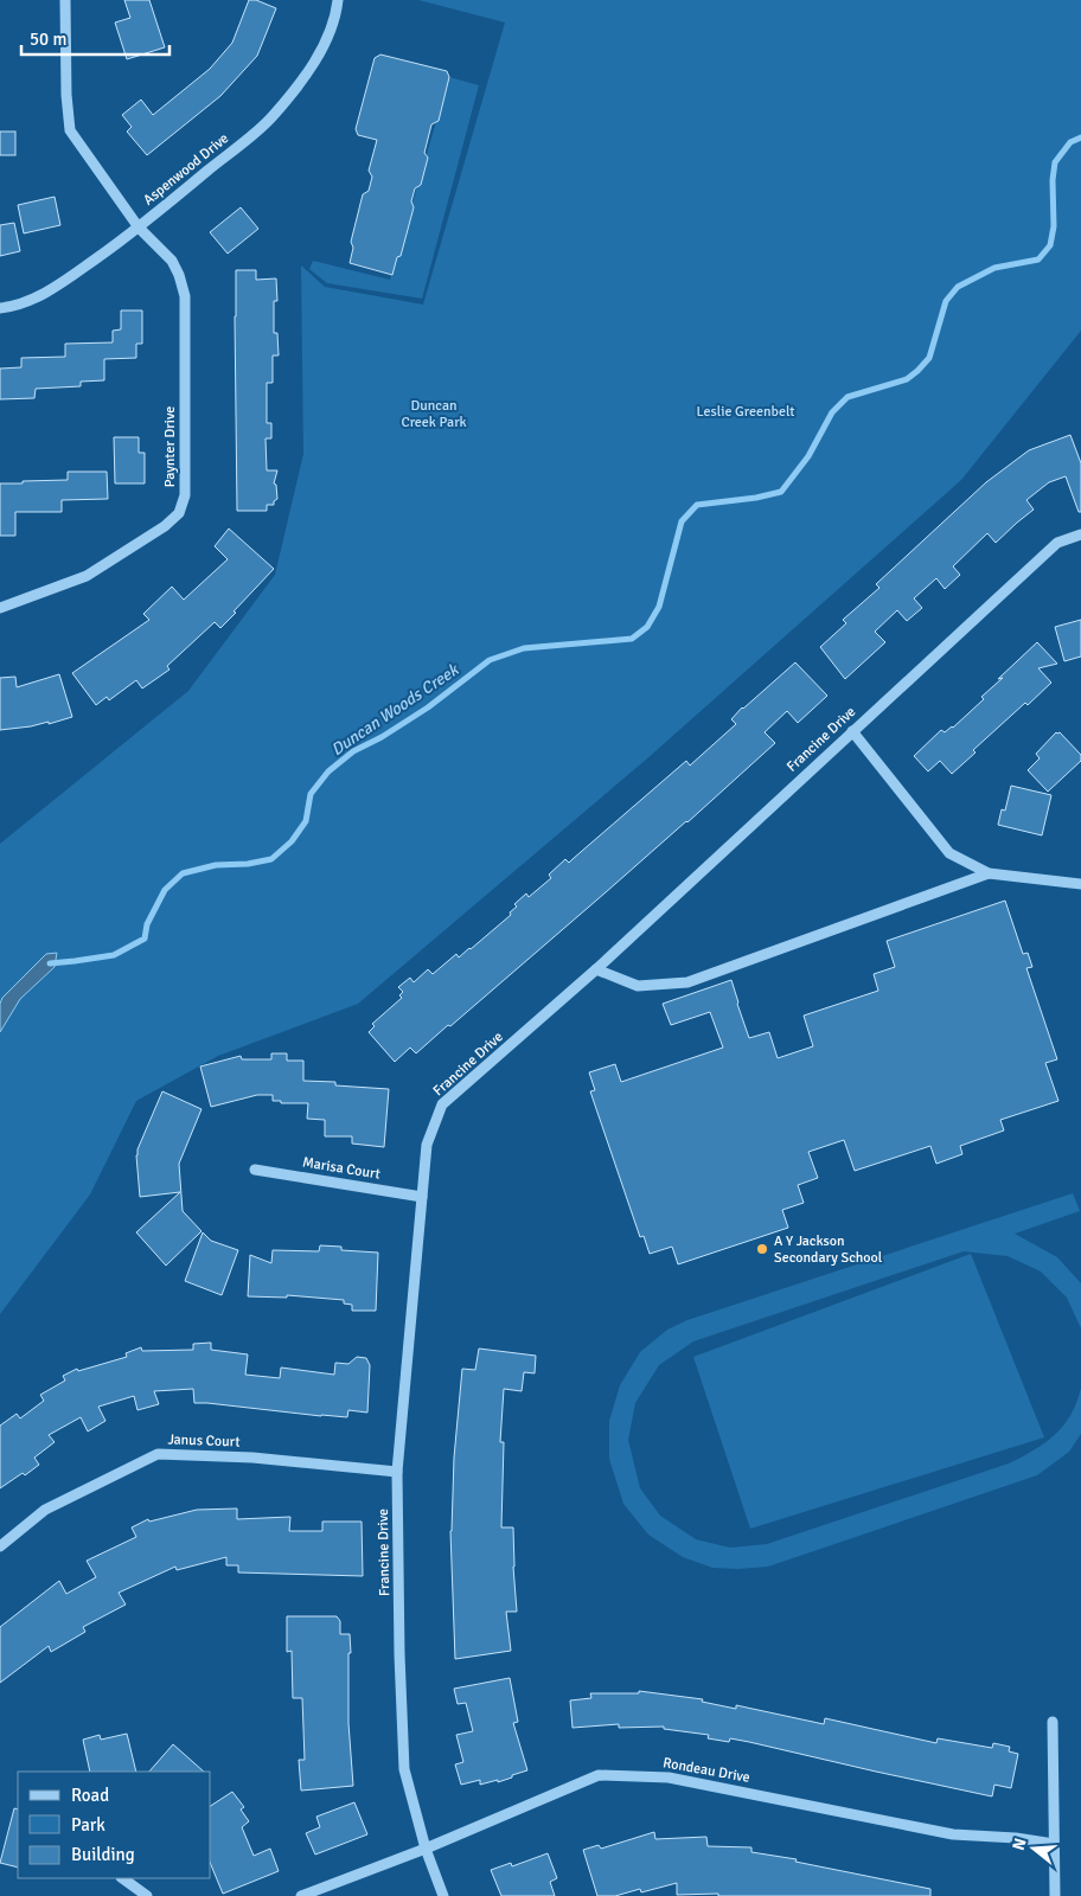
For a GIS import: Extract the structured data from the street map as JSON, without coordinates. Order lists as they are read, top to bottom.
{
  "streets": {
    "street": [
      "Aspenwood Drive",
      "Paynter Drive",
      "Francine Drive",
      "Marisa Court",
      "Janus Court",
      "Rondeau Drive"
    ]
  },
  "crossings": [
    ["Aspenwood Drive", "Paynter Drive"],
    ["Francine Drive", "Marisa Court"],
    ["Francine Drive", "Janus Court"],
    ["Francine Drive", "Rondeau Drive"]
  ],
  "water": ["Duncan Woods Creek"],
  "parks": ["Duncan Creek Park", "Leslie Greenbelt"],
  "places": ["A Y Jackson Secondary School"],
  "legend": ["Road", "Park", "Building"],
  "scale_bar": "50 m",
  "north": "left"
}
